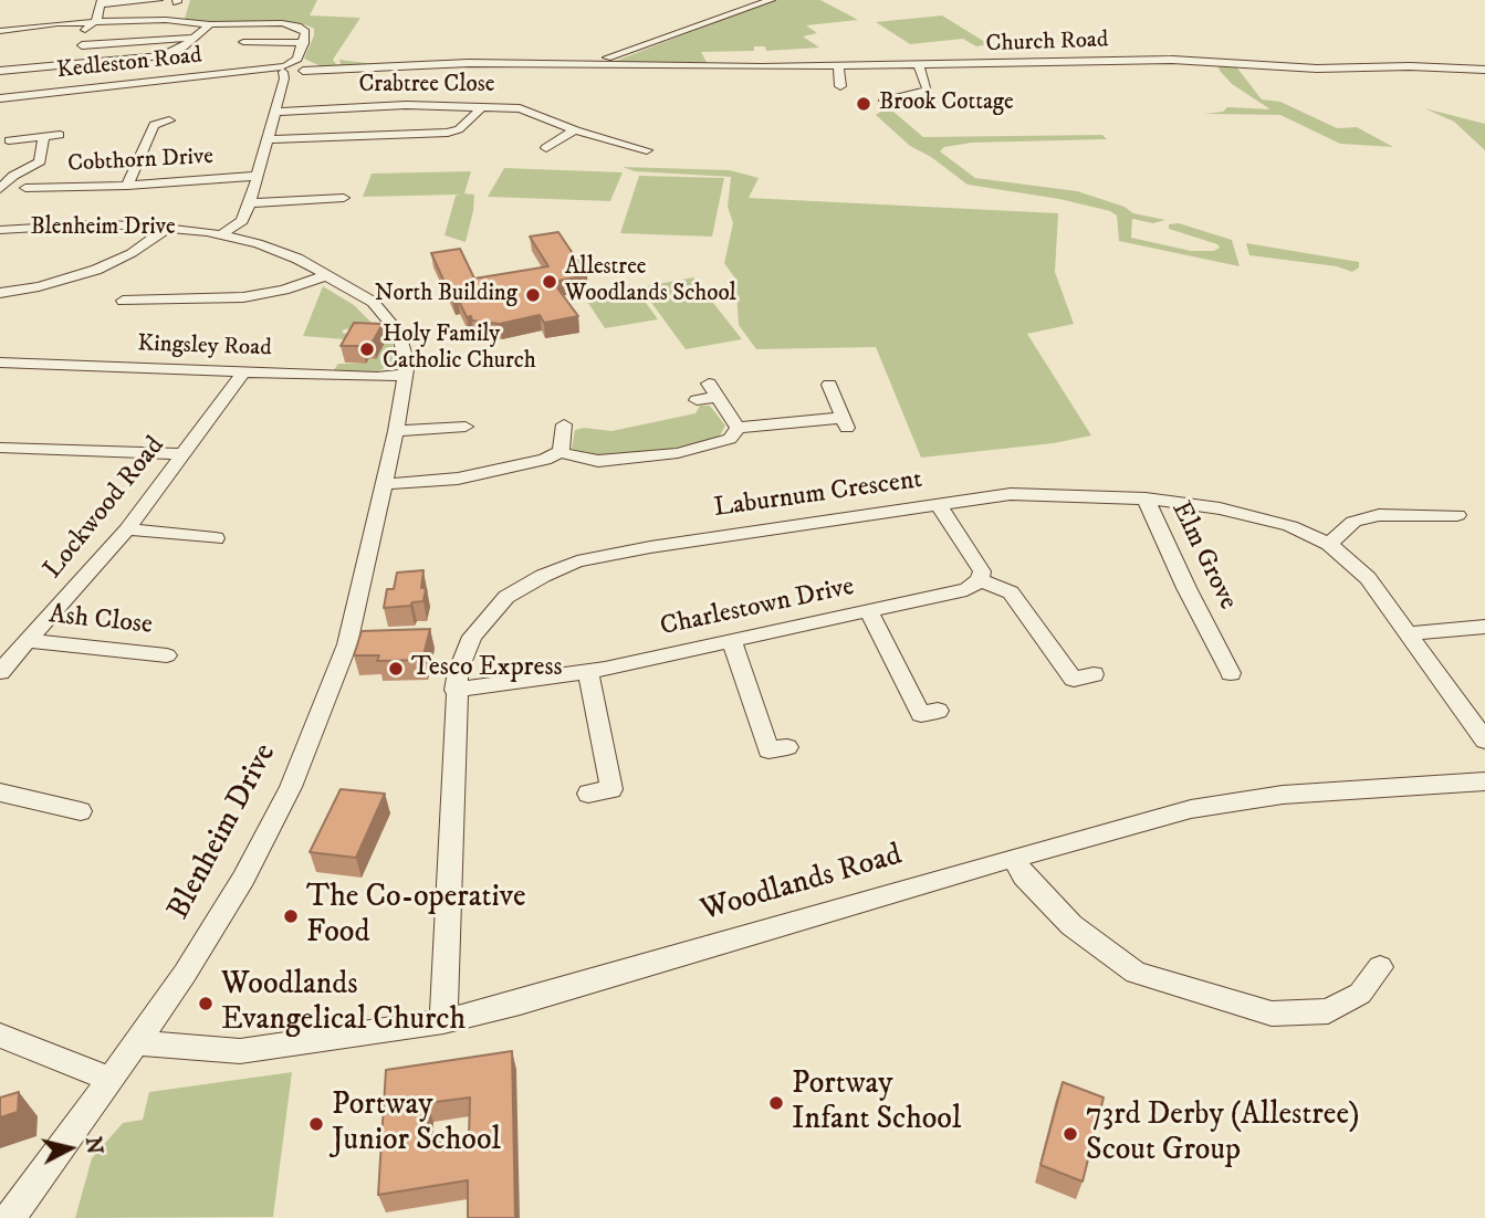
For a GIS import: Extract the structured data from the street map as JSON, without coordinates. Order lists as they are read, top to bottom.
{
  "streets": {
    "street": [
      "Church Road",
      "Kedleston Road",
      "Crabtree Close",
      "Cobthorn Drive",
      "Blenheim Drive",
      "Kingsley Road",
      "Laburnum Crescent",
      "Lockwood Road",
      "Elm Grove",
      "Charlestown Drive",
      "Ash Close",
      "Woodlands Road"
    ]
  },
  "crossings": [
    ["Church Road", "Kedleston Road"],
    ["Blenheim Drive", "Kingsley Road"],
    ["Blenheim Drive", "Woodlands Road"],
    ["Kingsley Road", "Lockwood Road"],
    ["Laburnum Crescent", "Elm Grove"],
    ["Laburnum Crescent", "Charlestown Drive"],
    ["Laburnum Crescent", "Woodlands Road"],
    ["Lockwood Road", "Ash Close"]
  ],
  "places": [
    "Brook Cottage",
    "Allestree Woodlands School",
    "North Building",
    "Holy Family Catholic Church",
    "Tesco Express",
    "The Co-operative Food",
    "Woodlands Evangelical Church",
    "Portway Infant School",
    "Portway Junior School",
    "73rd Derby (Allestree) Scout Group"
  ],
  "north": "right"
}
